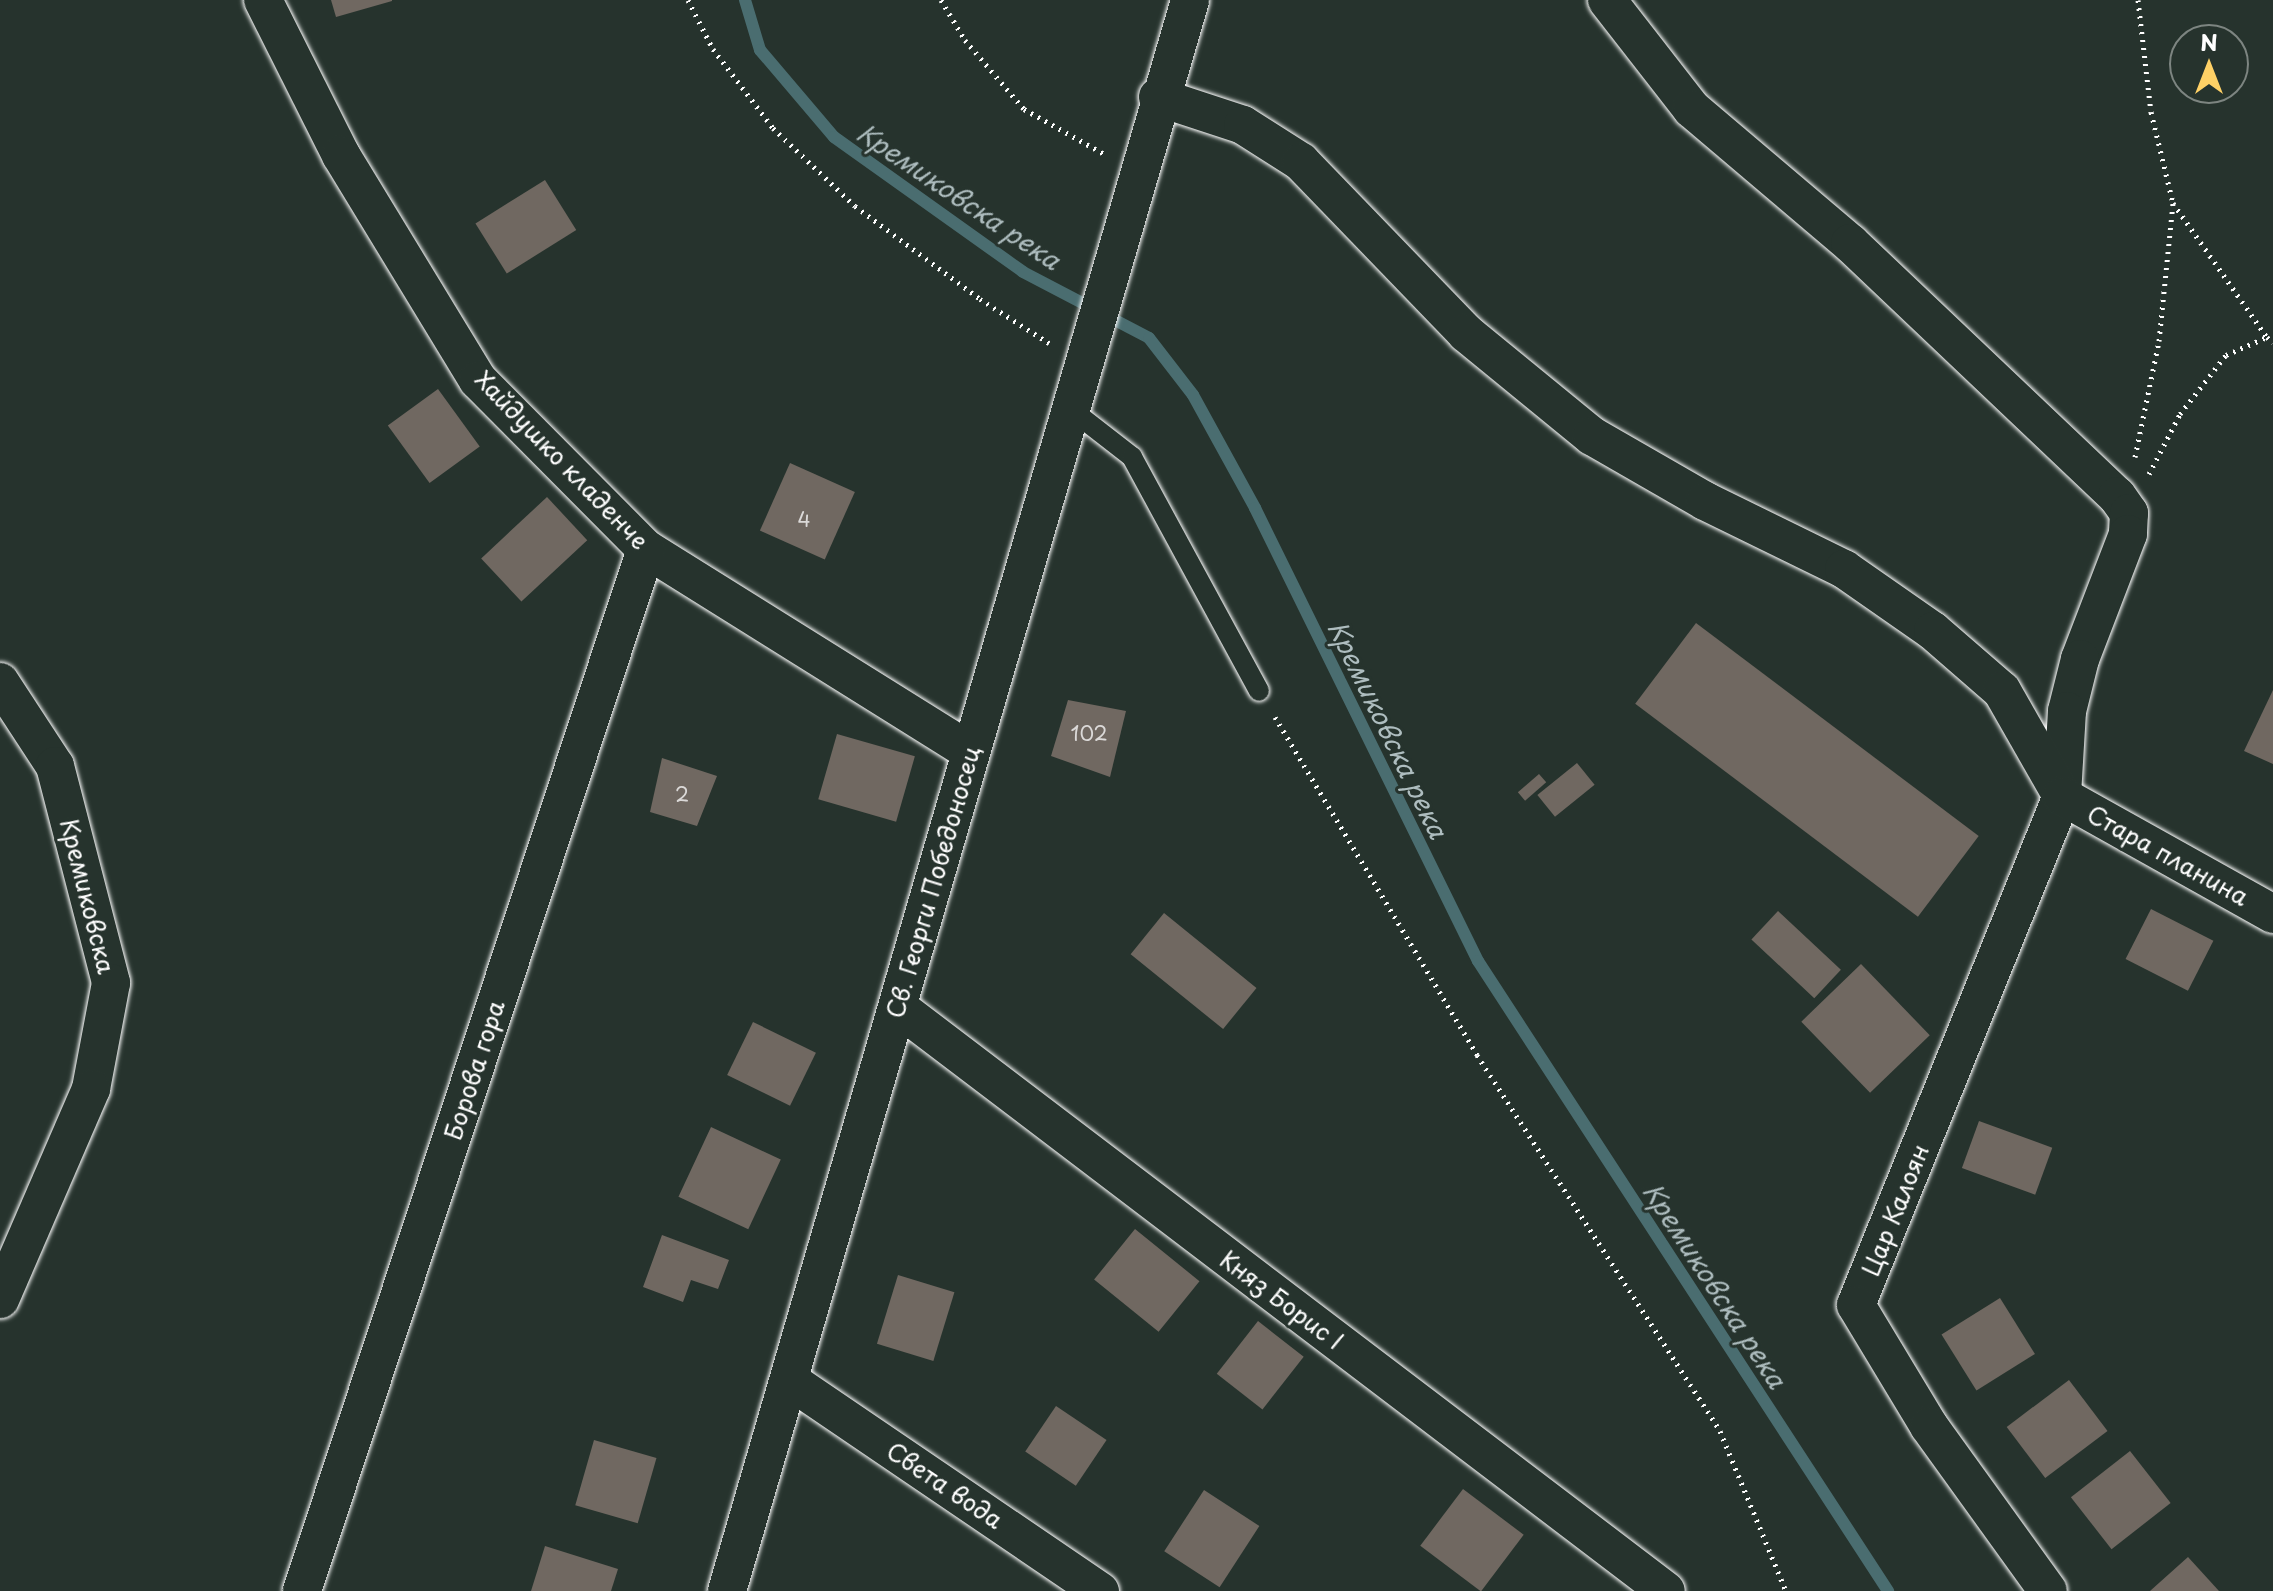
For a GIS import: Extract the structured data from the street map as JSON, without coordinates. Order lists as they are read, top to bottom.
{
  "streets": {
    "street": [
      "Хайдушко кладенче",
      "Стара планина",
      "Св. Георги Победоносец",
      "Кремиковска",
      "Борова гора",
      "Цар Калоян",
      "Княз Борис I",
      "Света вода"
    ]
  },
  "crossings": [
    ["Хайдушко кладенче", "Св. Георги Победоносец"],
    ["Хайдушко кладенче", "Борова гора"],
    ["Стара планина", "Цар Калоян"],
    ["Св. Георги Победоносец", "Княз Борис I"],
    ["Св. Георги Победоносец", "Света вода"]
  ],
  "water": ["Кремиковска река"],
  "house_numbers": ["4", "102", "2"],
  "north": "top"
}
